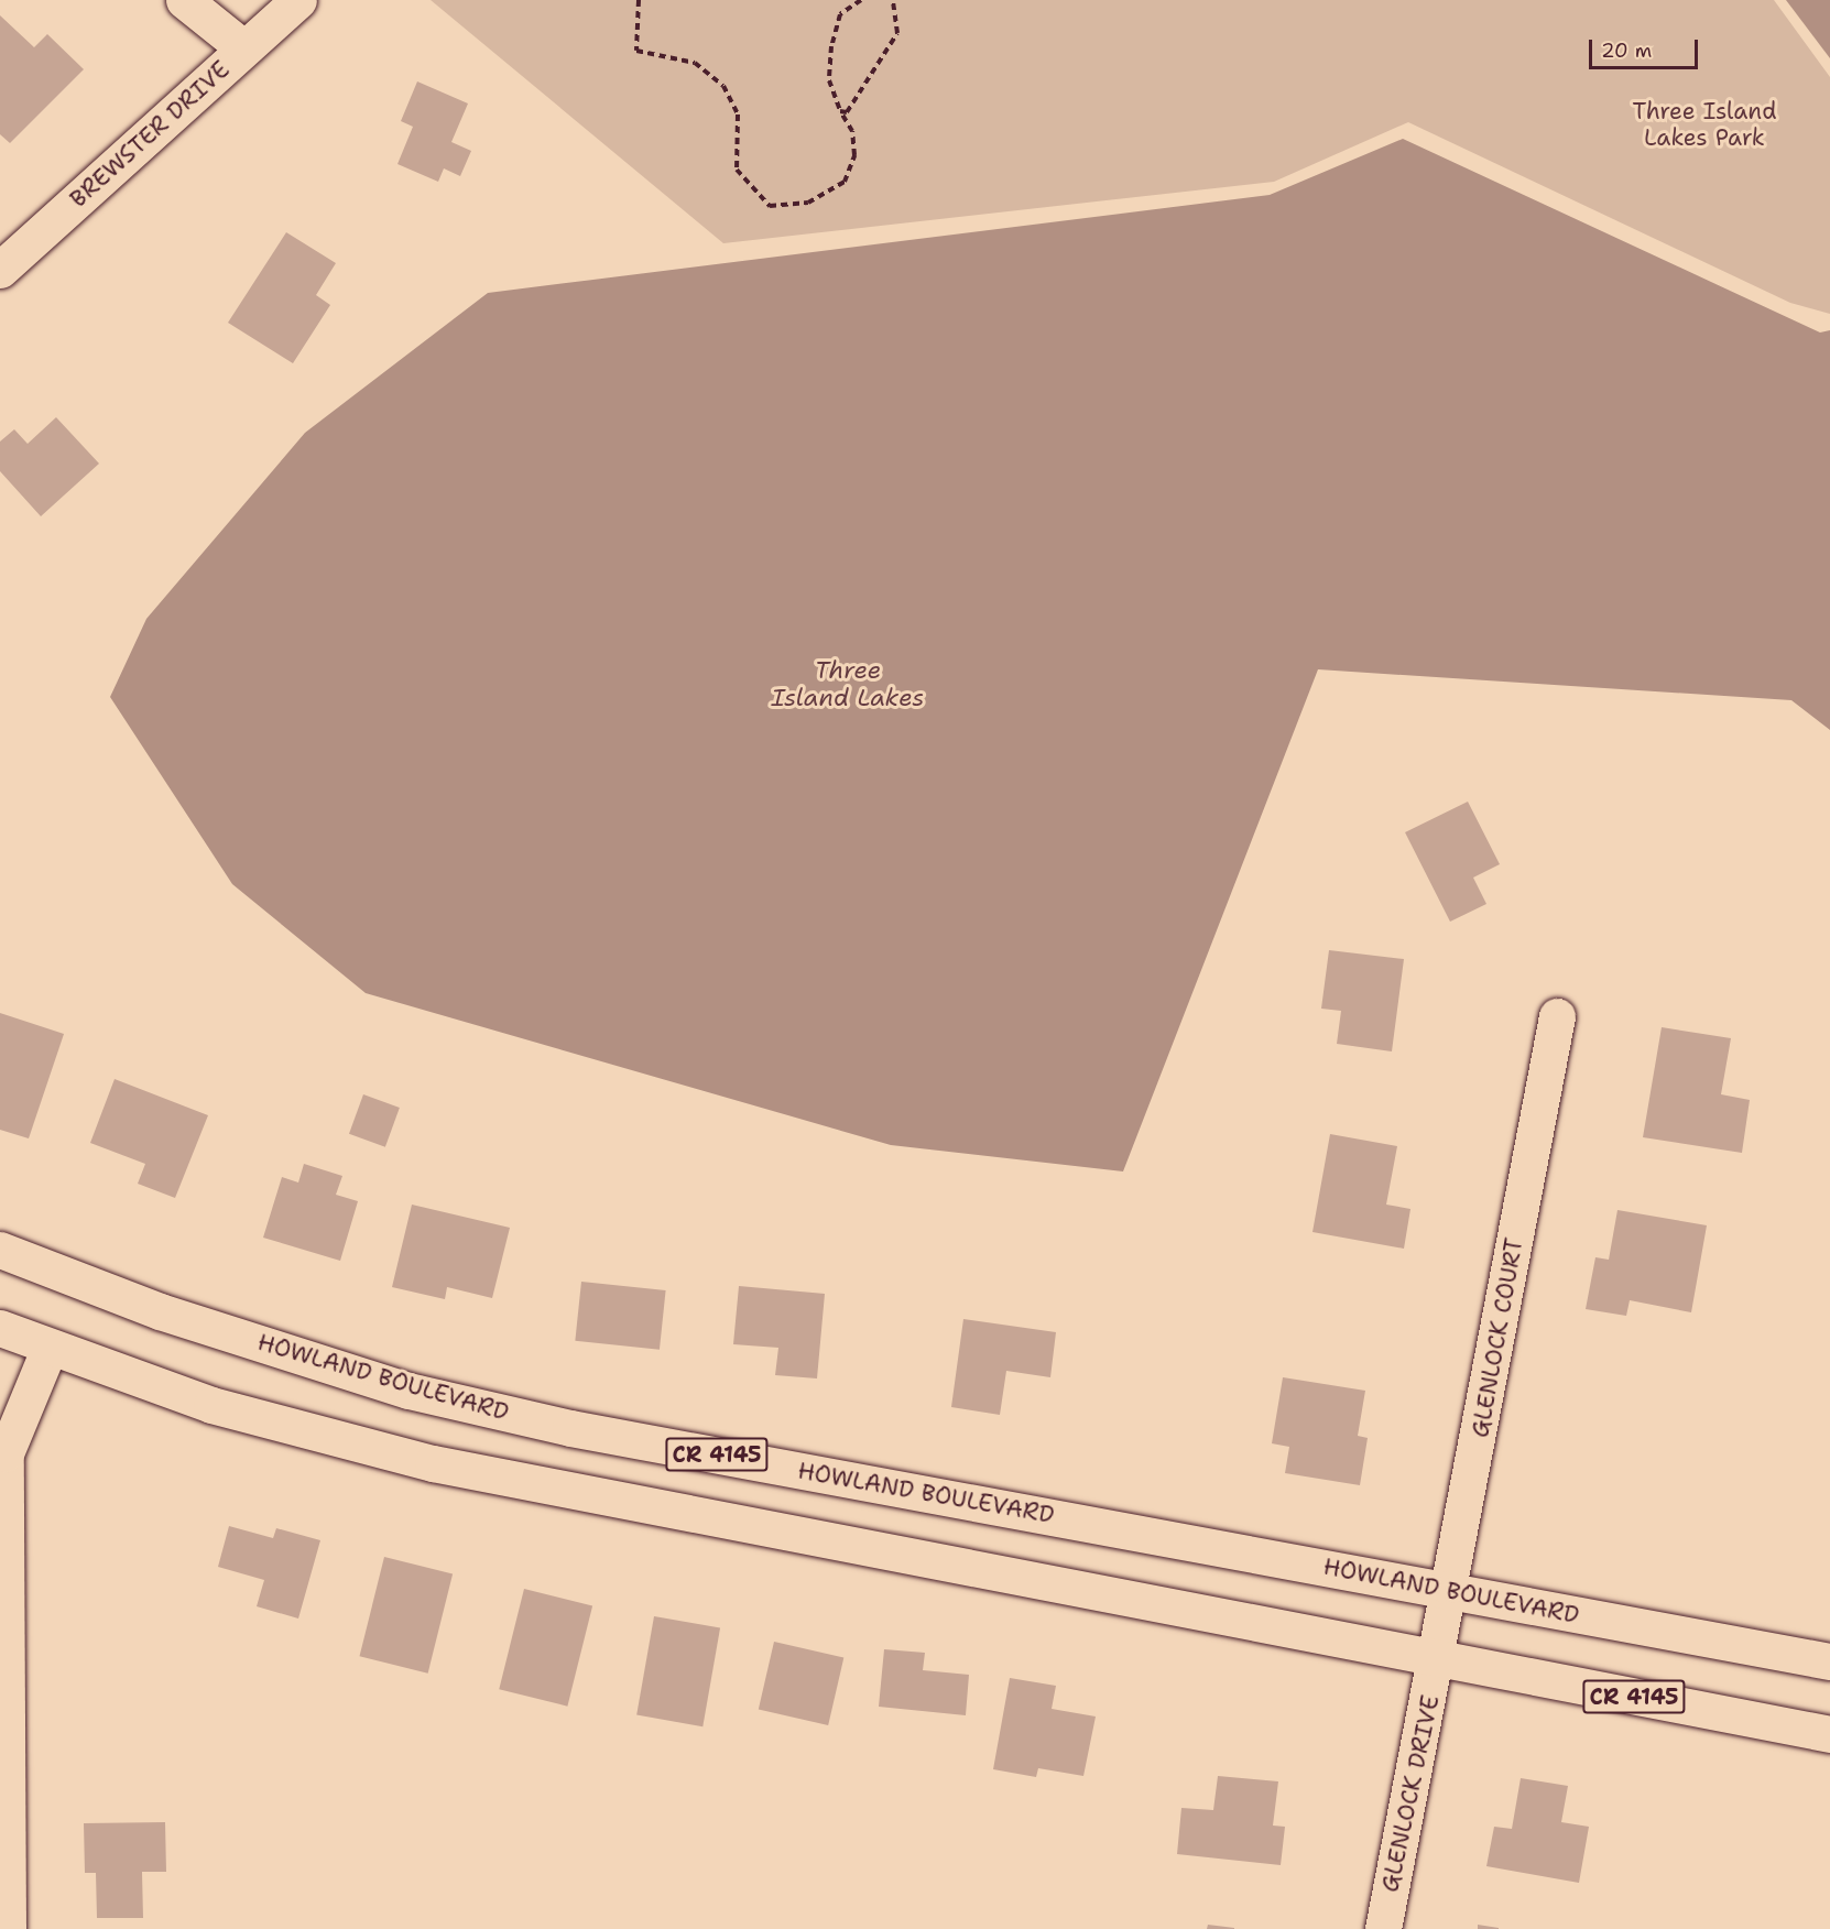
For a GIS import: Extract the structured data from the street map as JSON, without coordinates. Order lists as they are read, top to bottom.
{
  "streets": {
    "main road": [
      "BREWSTER DRIVE",
      "GLENLOCK COURT",
      "HOWLAND BOULEVARD",
      "CR 4145",
      "GLENLOCK DRIVE"
    ]
  },
  "crossings": [
    ["GLENLOCK COURT", "HOWLAND BOULEVARD"],
    ["GLENLOCK COURT", "CR 4145"],
    ["GLENLOCK COURT", "GLENLOCK DRIVE"],
    ["CR 4145", "GLENLOCK DRIVE"]
  ],
  "water": ["Three Island Lakes"],
  "parks": ["Three Island Lakes Park"],
  "scale_bar": "20 m"
}
